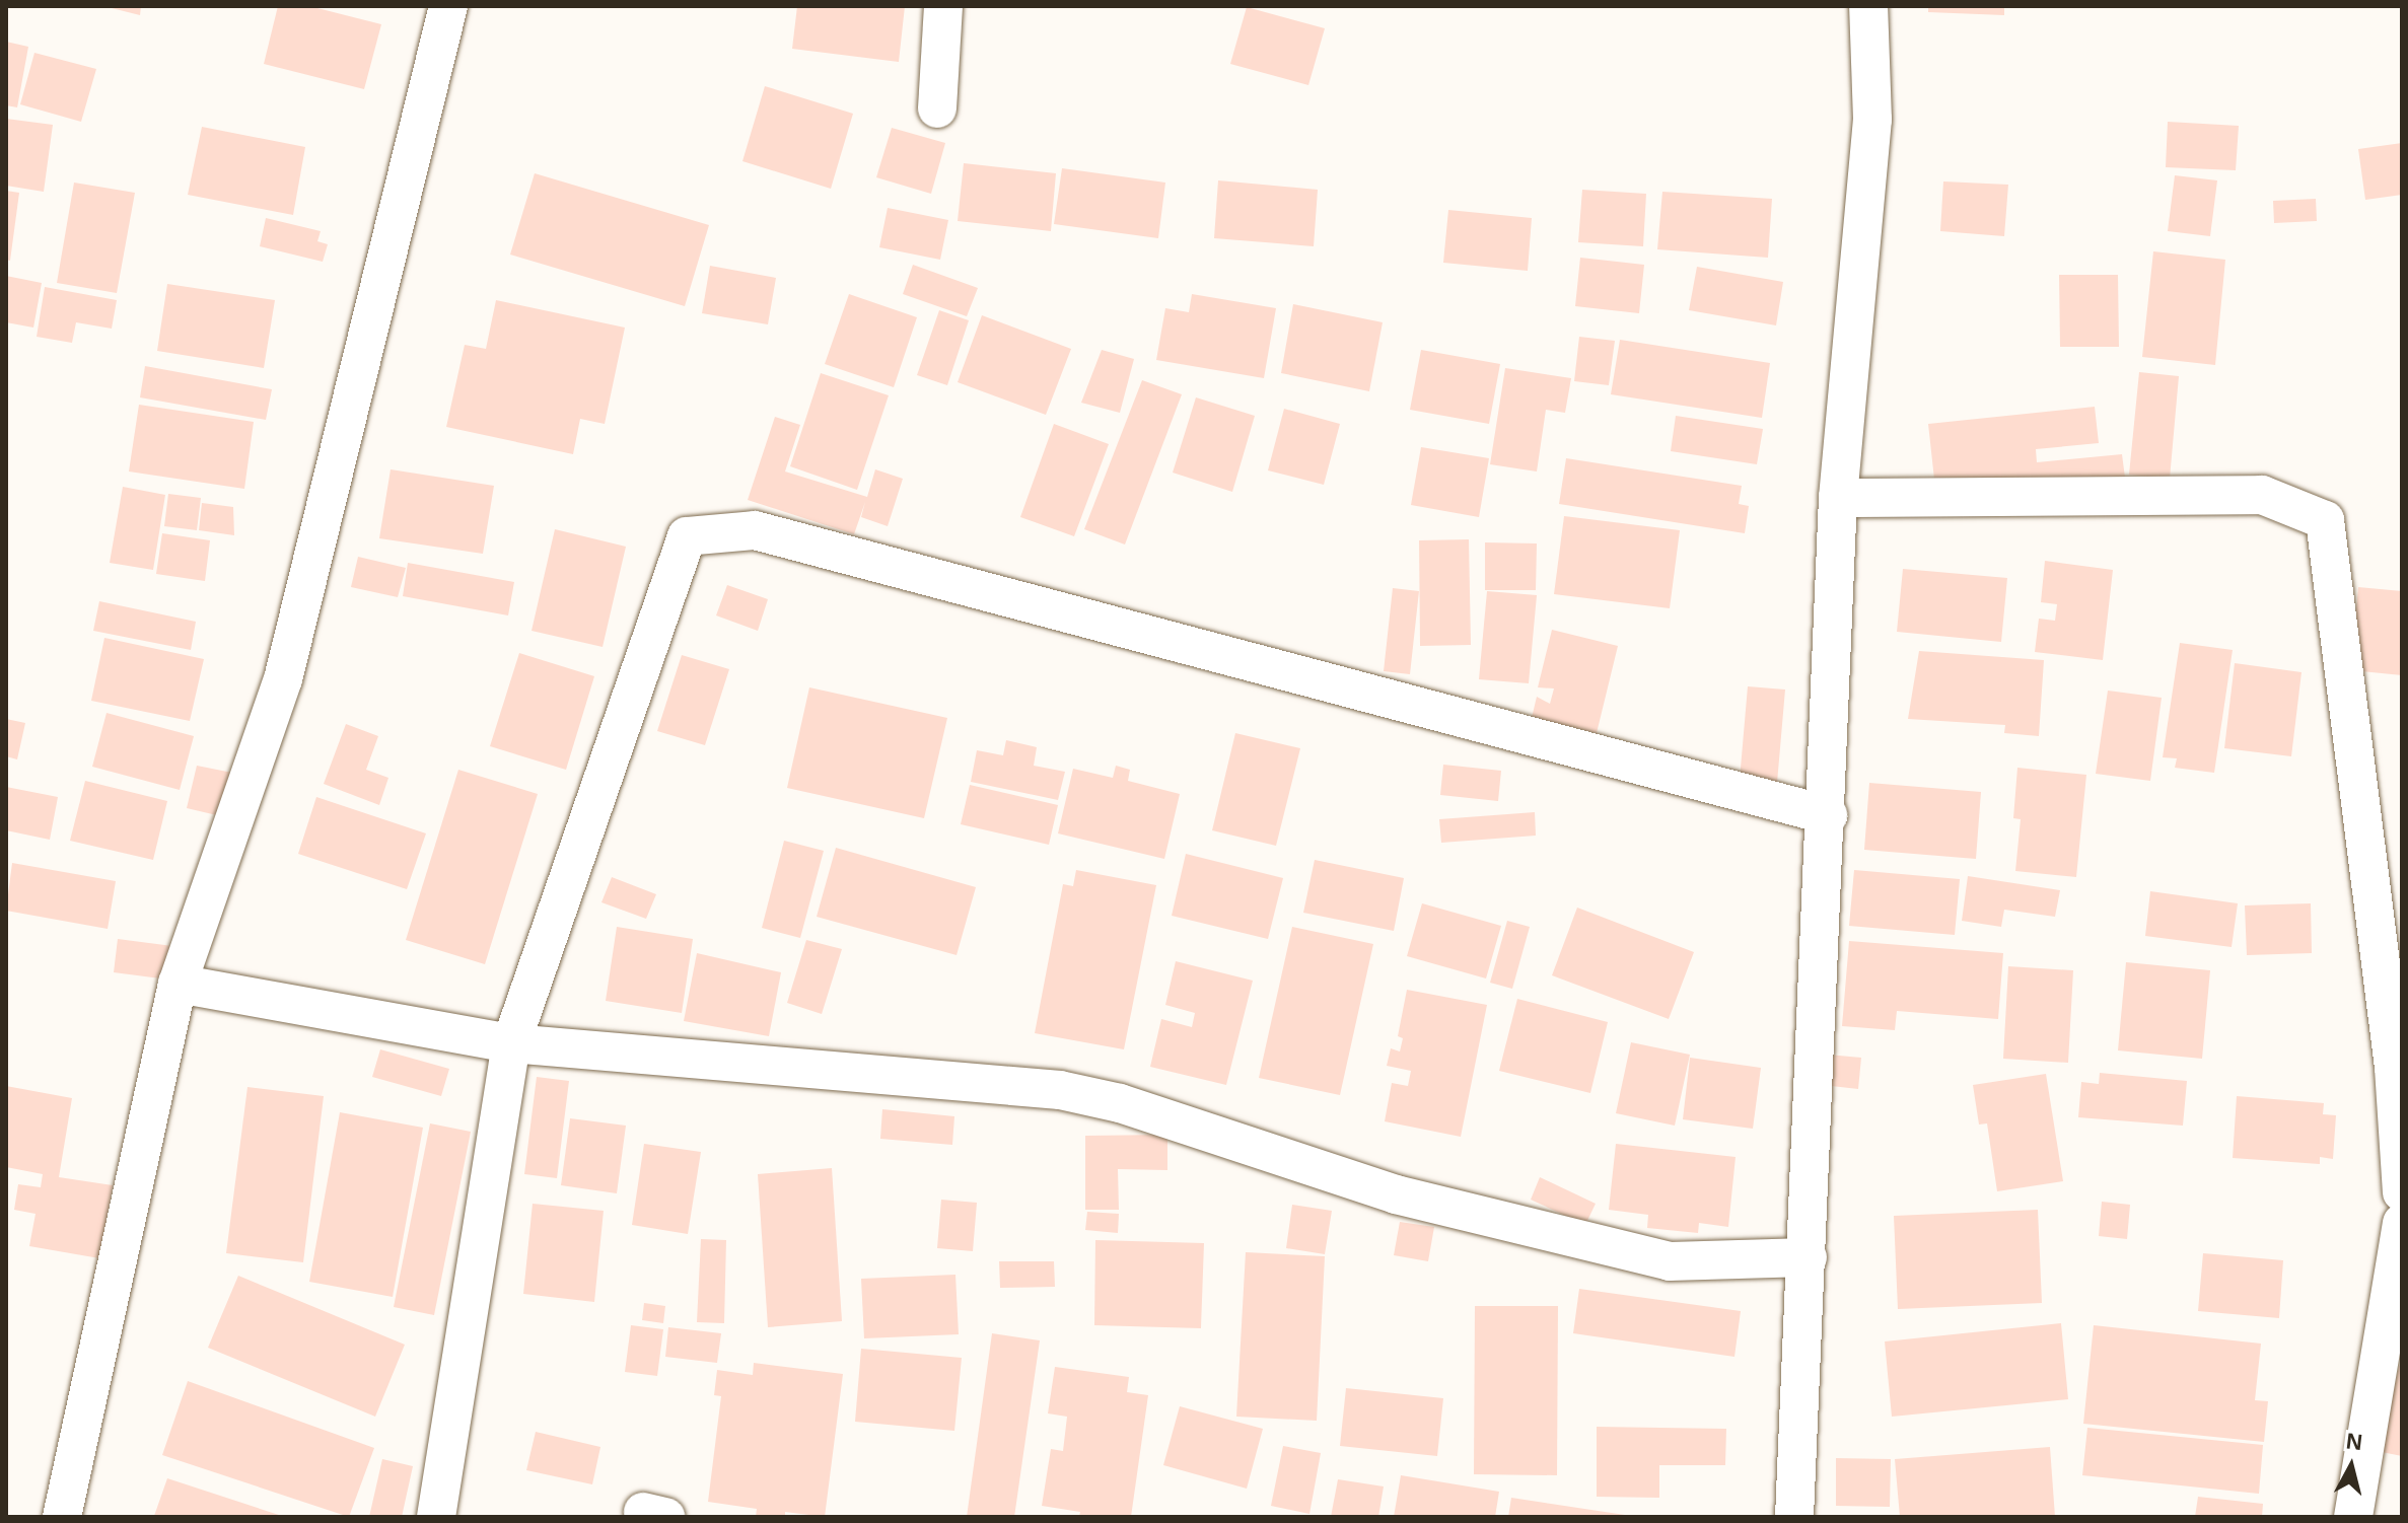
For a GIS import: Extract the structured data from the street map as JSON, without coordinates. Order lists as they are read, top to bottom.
{
  "north": "top"
}
